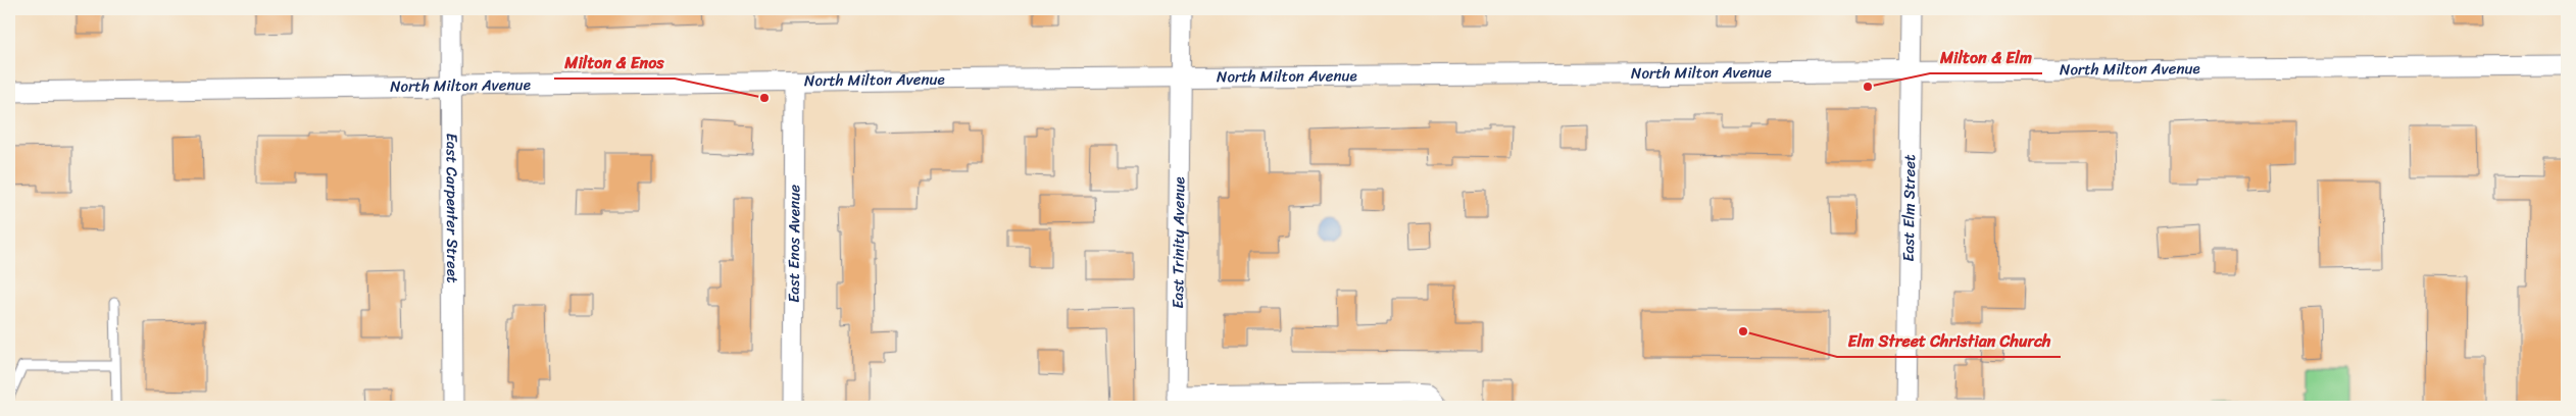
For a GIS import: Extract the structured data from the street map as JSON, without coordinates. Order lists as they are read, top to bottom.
{
  "streets": {
    "street": [
      "North Milton Avenue",
      "East Carpenter Street",
      "East Elm Street",
      "East Trinity Avenue",
      "East Enos Avenue"
    ]
  },
  "crossings": [
    ["North Milton Avenue", "East Carpenter Street"],
    ["North Milton Avenue", "East Elm Street"],
    ["North Milton Avenue", "East Trinity Avenue"],
    ["North Milton Avenue", "East Enos Avenue"]
  ],
  "places": ["Milton & Elm", "Milton & Enos", "Elm Street Christian Church"]
}
